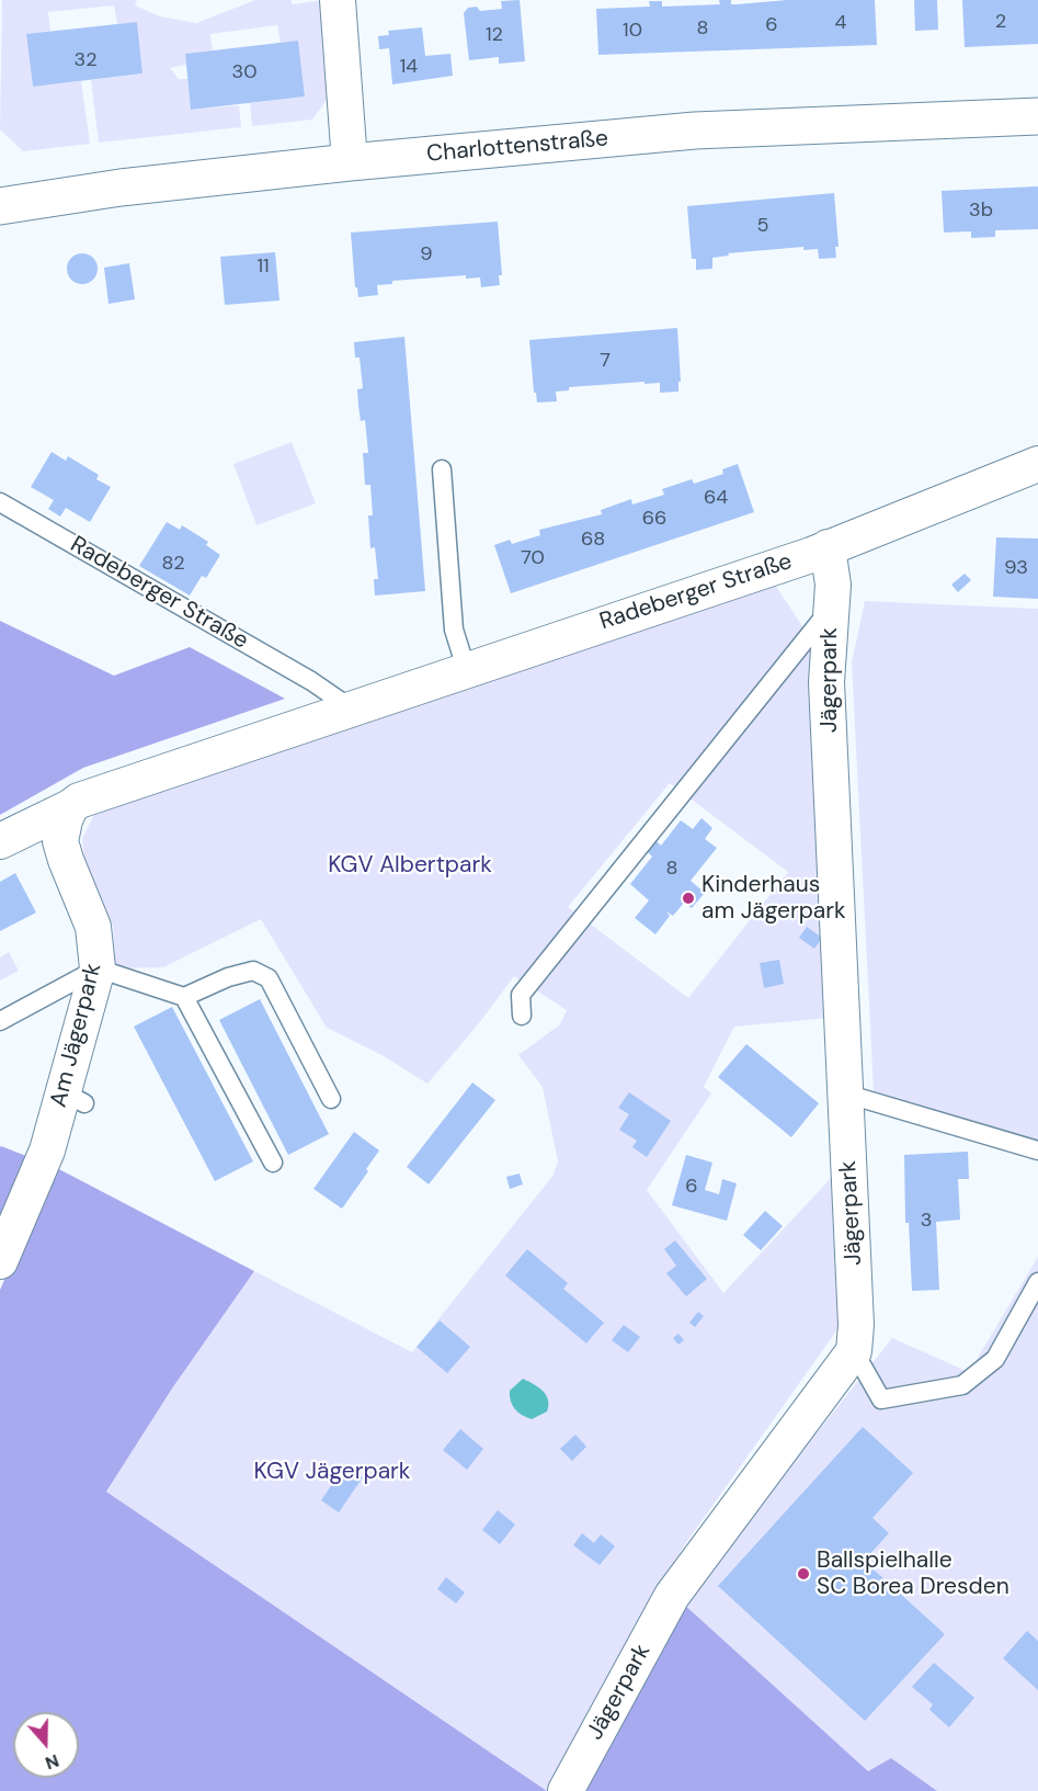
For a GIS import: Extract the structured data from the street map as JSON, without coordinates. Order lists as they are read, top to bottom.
{
  "streets": {
    "street": [
      "Charlottenstraße",
      "Radeberger Straße",
      "Jägerpark",
      "Am Jägerpark"
    ]
  },
  "crossings": [
    ["Radeberger Straße", "Jägerpark"],
    ["Radeberger Straße", "Am Jägerpark"]
  ],
  "parks": ["KGV Albertpark", "KGV Jägerpark"],
  "places": ["Kinderhaus am Jägerpark", "Ballspielhalle SC Borea Dresden"],
  "house_numbers": [
    "2",
    "4",
    "6",
    "8",
    "10",
    "12",
    "32",
    "14",
    "30",
    "3b",
    "5",
    "9",
    "11",
    "7",
    "64",
    "66",
    "68",
    "70",
    "82",
    "93",
    "8",
    "6",
    "3"
  ],
  "north": "bottom"
}
